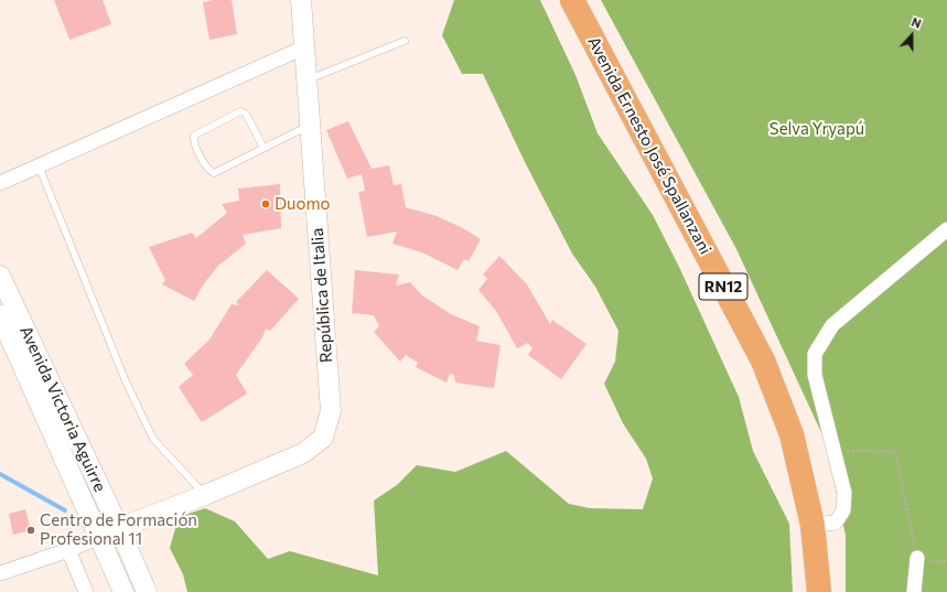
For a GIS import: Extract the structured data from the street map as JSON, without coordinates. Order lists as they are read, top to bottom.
{
  "streets": {
    "highway": ["Avenida Ernesto José Spallanzani", "RN12"],
    "main road": ["República de Italia", "Avenida Victoria Aguirre"]
  },
  "parks": ["Selva Yryapú"],
  "places": ["Duomo", "Centro de Formación Profesional 11"],
  "north": "top"
}
